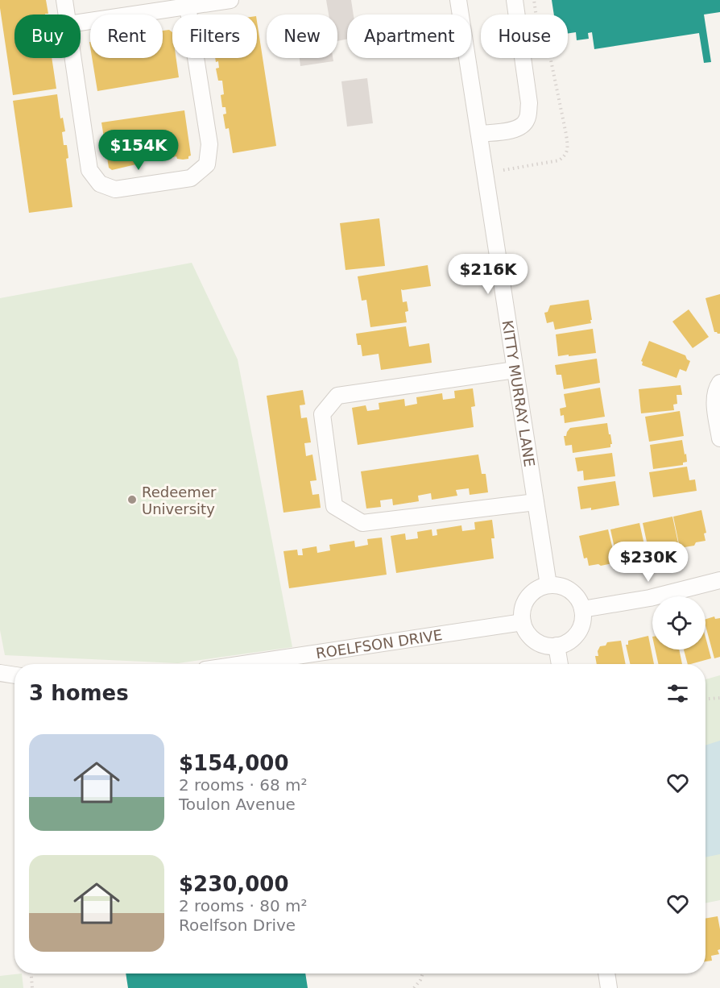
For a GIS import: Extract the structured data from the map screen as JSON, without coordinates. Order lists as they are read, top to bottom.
{
  "streets": {
    "street": ["KITTY MURRAY LANE", "ROELFSON DRIVE"]
  },
  "crossings": [
    ["KITTY MURRAY LANE", "ROELFSON DRIVE"]
  ],
  "places": ["Redeemer University"],
  "page": {
    "chip": [
      "Buy",
      "Rent",
      "Filters",
      "New",
      "Apartment",
      "House"
    ],
    "price": ["$154K", "$216K", "$230K"],
    "heading": "3 homes",
    "list": [
      {
        "name": "$154,000",
        "note": "2 rooms · 68 m² · Toulon Avenue"
      },
      {
        "name": "$230,000",
        "note": "2 rooms · 80 m² · Roelfson Drive"
      }
    ]
  }
}
